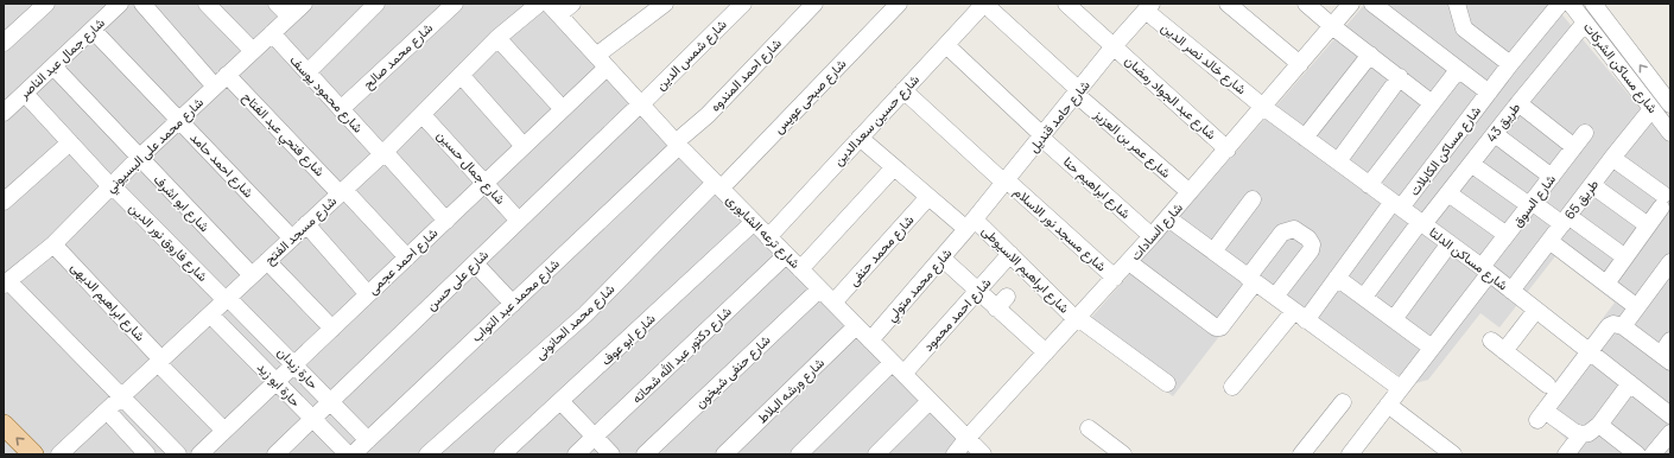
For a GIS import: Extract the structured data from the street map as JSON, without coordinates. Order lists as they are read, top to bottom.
{
  "streets": {
    "street": [
      "شارع شمس الدين",
      "شارع محمد صالح",
      "شارع جمال عبد الناصر",
      "شارع خالد نصر الدين",
      "شارع مساكن الشركات",
      "شارع احمد المندوه",
      "شارع محمود يوسف",
      "شارع صبحى عويس",
      "شارع عبد الجواد رمضان",
      "شارع حامد قنديل",
      "شارع حسين سعدالدين",
      "طريق 43",
      "شارع فتحي عبد الفتاح",
      "شارع عمر بن العزيز",
      "شارع محمد على البسيوني",
      "شارع مساكن الكابلات",
      "شارع احمد حامد",
      "شارع جمال حسين",
      "شارع ابراهيم حنا",
      "طريق 65",
      "شارع السوق",
      "شارع ابو اشرف",
      "شارع مسجد نور الاسلام",
      "شارع مسجد الفتح",
      "شارع ترعه الشابورى",
      "شارع السادات",
      "شارع فاروق نور الدين",
      "شارع محمد حنفى",
      "شارع مساكن الدلتا",
      "شارع احمد عجمى",
      "شارع ابراهيم الاسيوطى",
      "شارع على حسن",
      "شارع محمد متولي",
      "شارع محمد عبد التواب",
      "شارع ابراهيم الديهى",
      "شارع احمد محمود",
      "شارع محمد الحانونى",
      "شارع ابو عوف",
      "شارع دكتور عبد الله شحاته",
      "حارة زيدان",
      "شارع حنفى شيخون",
      "حارة ابو زيد",
      "شارع ورشه البلاط"
    ]
  },
  "crossings": [
    ["شارع شمس الدين", "شارع ترعه الشابورى"],
    ["شارع شمس الدين", "شارع على حسن"],
    ["شارع محمد صالح", "شارع محمود يوسف"],
    ["شارع جمال عبد الناصر", "شارع احمد حامد"],
    ["شارع جمال عبد الناصر", "شارع ابو اشرف"],
    ["شارع جمال عبد الناصر", "شارع فاروق نور الدين"],
    ["شارع خالد نصر الدين", "شارع حامد قنديل"],
    ["شارع خالد نصر الدين", "شارع السادات"],
    ["شارع خالد نصر الدين", "شارع مساكن الدلتا"],
    ["شارع مساكن الشركات", "طريق 43"],
    ["شارع مساكن الشركات", "طريق 65"],
    ["شارع احمد المندوه", "شارع ترعه الشابورى"],
    ["شارع احمد المندوه", "شارع محمد عبد التواب"],
    ["شارع محمود يوسف", "شارع محمد على البسيوني"],
    ["شارع محمود يوسف", "شارع مسجد الفتح"],
    ["شارع محمود يوسف", "شارع احمد عجمى"],
    ["شارع صبحى عويس", "شارع ترعه الشابورى"],
    ["شارع صبحى عويس", "شارع محمد الحانونى"],
    ["شارع عبد الجواد رمضان", "شارع حامد قنديل"],
    ["شارع عبد الجواد رمضان", "شارع السادات"],
    ["شارع حامد قنديل", "شارع عمر بن العزيز"],
    ["شارع حامد قنديل", "شارع ابراهيم حنا"],
    ["شارع حامد قنديل", "شارع مسجد نور الاسلام"],
    ["شارع حامد قنديل", "شارع ابراهيم الاسيوطى"],
    ["شارع حامد قنديل", "شارع محمد متولي"],
    ["شارع حسين سعدالدين", "شارع عمر بن العزيز"],
    ["شارع حسين سعدالدين", "شارع ابراهيم حنا"],
    ["شارع حسين سعدالدين", "شارع مسجد نور الاسلام"],
    ["شارع حسين سعدالدين", "شارع ترعه الشابورى"],
    ["شارع حسين سعدالدين", "شارع ابراهيم الاسيوطى"],
    ["طريق 43", "شارع مساكن الدلتا"],
    ["شارع فتحي عبد الفتاح", "شارع محمد على البسيوني"],
    ["شارع فتحي عبد الفتاح", "شارع مسجد الفتح"],
    ["شارع فتحي عبد الفتاح", "شارع احمد عجمى"],
    ["شارع عمر بن العزيز", "شارع السادات"],
    ["شارع محمد على البسيوني", "شارع احمد حامد"],
    ["شارع محمد على البسيوني", "شارع ابو اشرف"],
    ["شارع محمد على البسيوني", "شارع فاروق نور الدين"],
    ["شارع محمد على البسيوني", "شارع ابراهيم الديهى"],
    ["شارع مساكن الكابلات", "شارع مساكن الدلتا"],
    ["شارع احمد حامد", "شارع مسجد الفتح"],
    ["شارع جمال حسين", "شارع مسجد الفتح"],
    ["شارع جمال حسين", "شارع احمد عجمى"],
    ["شارع جمال حسين", "شارع على حسن"],
    ["شارع ابراهيم حنا", "شارع السادات"],
    ["طريق 65", "شارع مساكن الدلتا"],
    ["شارع السوق", "شارع مساكن الدلتا"],
    ["شارع ابو اشرف", "شارع مسجد الفتح"],
    ["شارع مسجد نور الاسلام", "شارع السادات"],
    ["شارع مسجد الفتح", "شارع فاروق نور الدين"],
    ["شارع مسجد الفتح", "شارع ابراهيم الديهى"],
    ["شارع مسجد الفتح", "حارة زيدان"],
    ["شارع مسجد الفتح", "حارة ابو زيد"],
    ["شارع ترعه الشابورى", "شارع السادات"],
    ["شارع ترعه الشابورى", "شارع محمد حنفى"],
    ["شارع ترعه الشابورى", "شارع احمد عجمى"],
    ["شارع ترعه الشابورى", "شارع على حسن"],
    ["شارع ترعه الشابورى", "شارع محمد متولي"],
    ["شارع ترعه الشابورى", "شارع محمد عبد التواب"],
    ["شارع ترعه الشابورى", "شارع احمد محمود"],
    ["شارع ترعه الشابورى", "شارع محمد الحانونى"],
    ["شارع ترعه الشابورى", "شارع ابو عوف"],
    ["شارع ترعه الشابورى", "شارع دكتور عبد الله شحاته"],
    ["شارع ترعه الشابورى", "شارع حنفى شيخون"],
    ["شارع ترعه الشابورى", "شارع ورشه البلاط"],
    ["شارع السادات", "شارع مساكن الدلتا"],
    ["شارع السادات", "شارع ابراهيم الاسيوطى"],
    ["شارع فاروق نور الدين", "حارة زيدان"],
    ["شارع محمد حنفى", "شارع ابراهيم الاسيوطى"],
    ["شارع احمد عجمى", "شارع ابراهيم الديهى"],
    ["شارع احمد عجمى", "حارة زيدان"],
    ["شارع احمد عجمى", "حارة ابو زيد"],
    ["شارع ابراهيم الاسيوطى", "شارع محمد متولي"],
    ["شارع ابراهيم الاسيوطى", "شارع احمد محمود"],
    ["شارع على حسن", "حارة زيدان"],
    ["شارع على حسن", "حارة ابو زيد"],
    ["شارع محمد عبد التواب", "حارة زيدان"]
  ]
}
